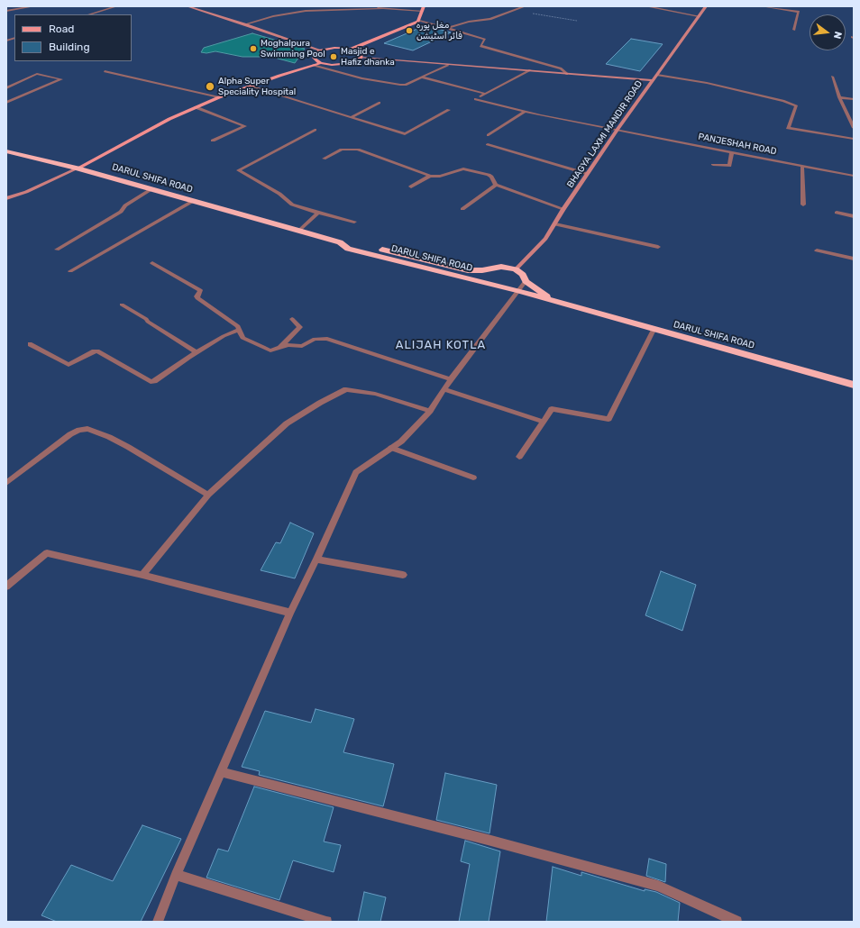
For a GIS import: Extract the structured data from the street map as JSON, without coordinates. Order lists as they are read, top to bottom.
{
  "streets": {
    "highway": ["DARUL SHIFA ROAD"],
    "main road": ["BHAGYA LAXMI MANDIR ROAD"],
    "street": ["PANJESHAH ROAD"]
  },
  "crossings": [
    ["BHAGYA LAXMI MANDIR ROAD", "PANJESHAH ROAD"]
  ],
  "districts": ["ALIJAH KOTLA"],
  "places": [
    "مغل پورہ فائر اسٹیشن",
    "Moghalpura Swimming Pool",
    "Masjid e Hafiz dhanka",
    "Alpha Super Speciality Hospital"
  ],
  "legend": ["Road", "Building"],
  "north": "right"
}
